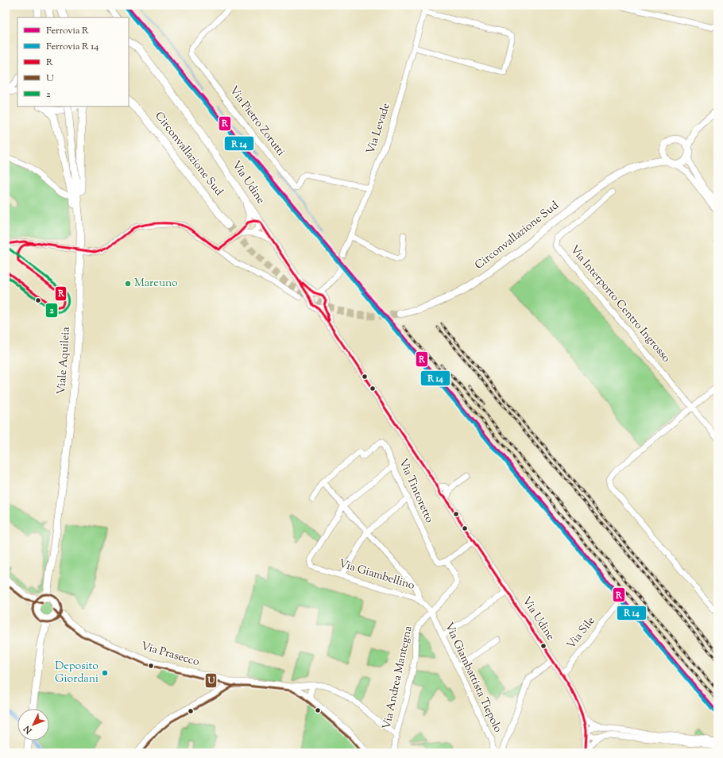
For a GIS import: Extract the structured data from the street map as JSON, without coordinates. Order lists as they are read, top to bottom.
{
  "streets": {
    "main road": ["Circonvallazione Sud", "Via Udine", "Viale Aquileia"],
    "street": [
      "Via Pietro Zorutti",
      "Via Levade",
      "Via Interporto Centro Ingrosso",
      "Via Tintoretto",
      "Via Giambellino",
      "Via Sile",
      "Via Prasecco",
      "Via Andrea Mantegna",
      "Via Giambattista Tiepolo"
    ]
  },
  "crossings": [
    ["Via Pietro Zorutti", "Via Levade"],
    ["Via Udine", "Via Sile"],
    ["Viale Aquileia", "Via Prasecco"],
    ["Via Tintoretto", "Via Andrea Mantegna"],
    ["Via Giambellino", "Via Andrea Mantegna"],
    ["Via Giambellino", "Via Giambattista Tiepolo"],
    ["Via Prasecco", "Via Andrea Mantegna"],
    ["Via Andrea Mantegna", "Via Giambattista Tiepolo"]
  ],
  "places": ["Mareuno", "Deposito Giordani"],
  "lines": [
    "rail line R",
    "transit line R",
    "transit line 2",
    "transit line U"
  ],
  "legend": [
    "Ferrovia R",
    "Ferrovia R 14",
    "R",
    "U",
    "2"
  ],
  "north": "bottom left"
}
